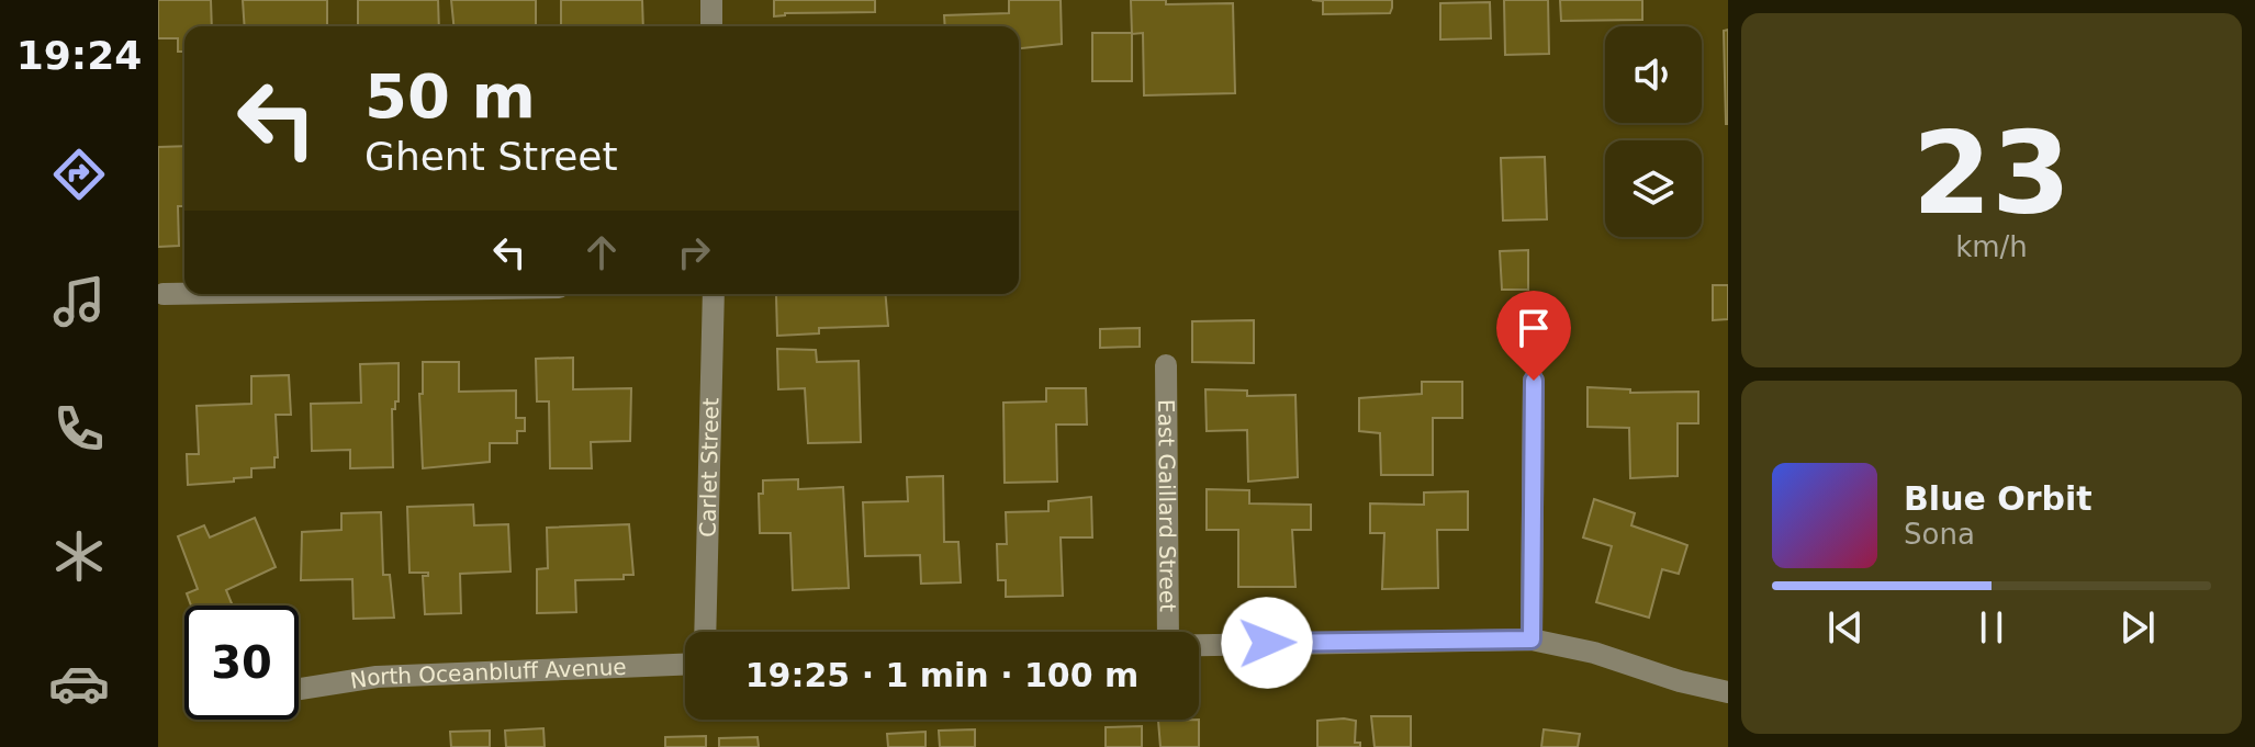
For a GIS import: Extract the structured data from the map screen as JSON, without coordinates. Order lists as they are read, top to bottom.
{
  "streets": {
    "street": ["Carlet Street", "East Gaillard Street", "North Oceanbluff Avenue"]
  },
  "page": {
    "tabs": "19:24",
    "tile": ["23", "km/h"],
    "turn": ["50 m", "Ghent Street"],
    "song": ["Blue Orbit", "Sona"],
    "limit": "30",
    "trip": "19:25 · 1 min · 100 m"
  }
}
